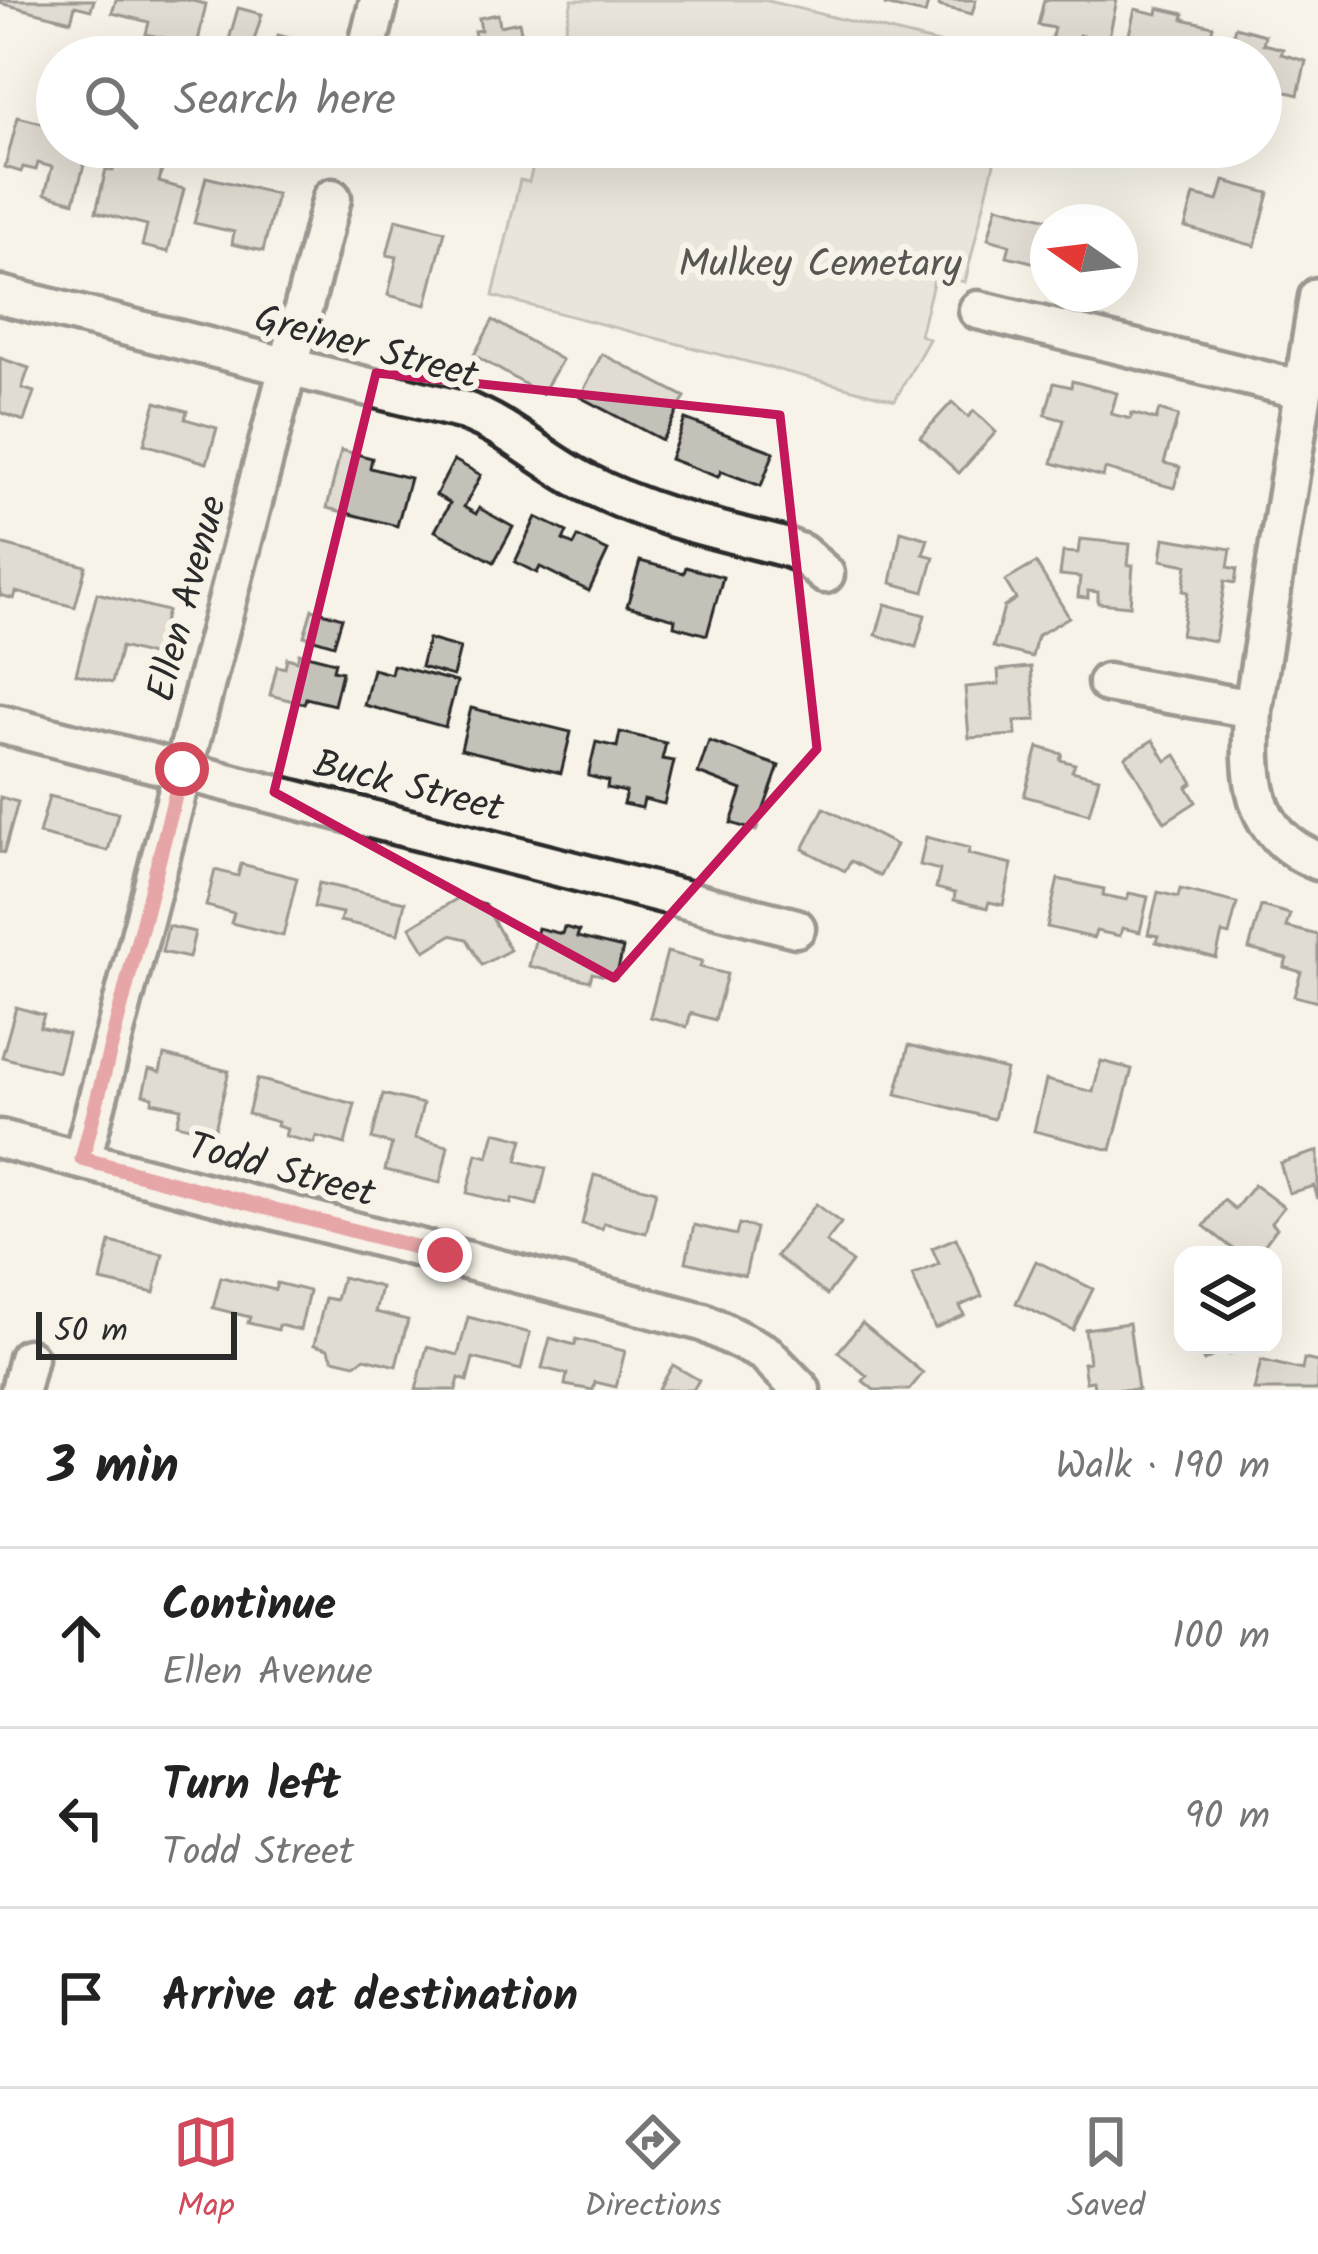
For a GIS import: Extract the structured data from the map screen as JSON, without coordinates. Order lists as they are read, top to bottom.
{
  "streets": {
    "street": [
      "Greiner Street",
      "Ellen Avenue",
      "Buck Street",
      "Todd Street"
    ]
  },
  "crossings": [
    ["Greiner Street", "Ellen Avenue"],
    ["Ellen Avenue", "Buck Street"],
    ["Ellen Avenue", "Todd Street"]
  ],
  "parks": ["Mulkey Cemetary"],
  "scale_bar": "50 m",
  "north": "left",
  "page": {
    "search": "Search here",
    "scale": "50 m",
    "heading": ["3 min", "Walk · 190 m"],
    "list": [
      ["Continue", "Ellen Avenue", "100 m"],
      ["Turn left", "Todd Street", "90 m"],
      "Arrive at destination"
    ],
    "nav": ["Map", "Directions", "Saved"]
  }
}
